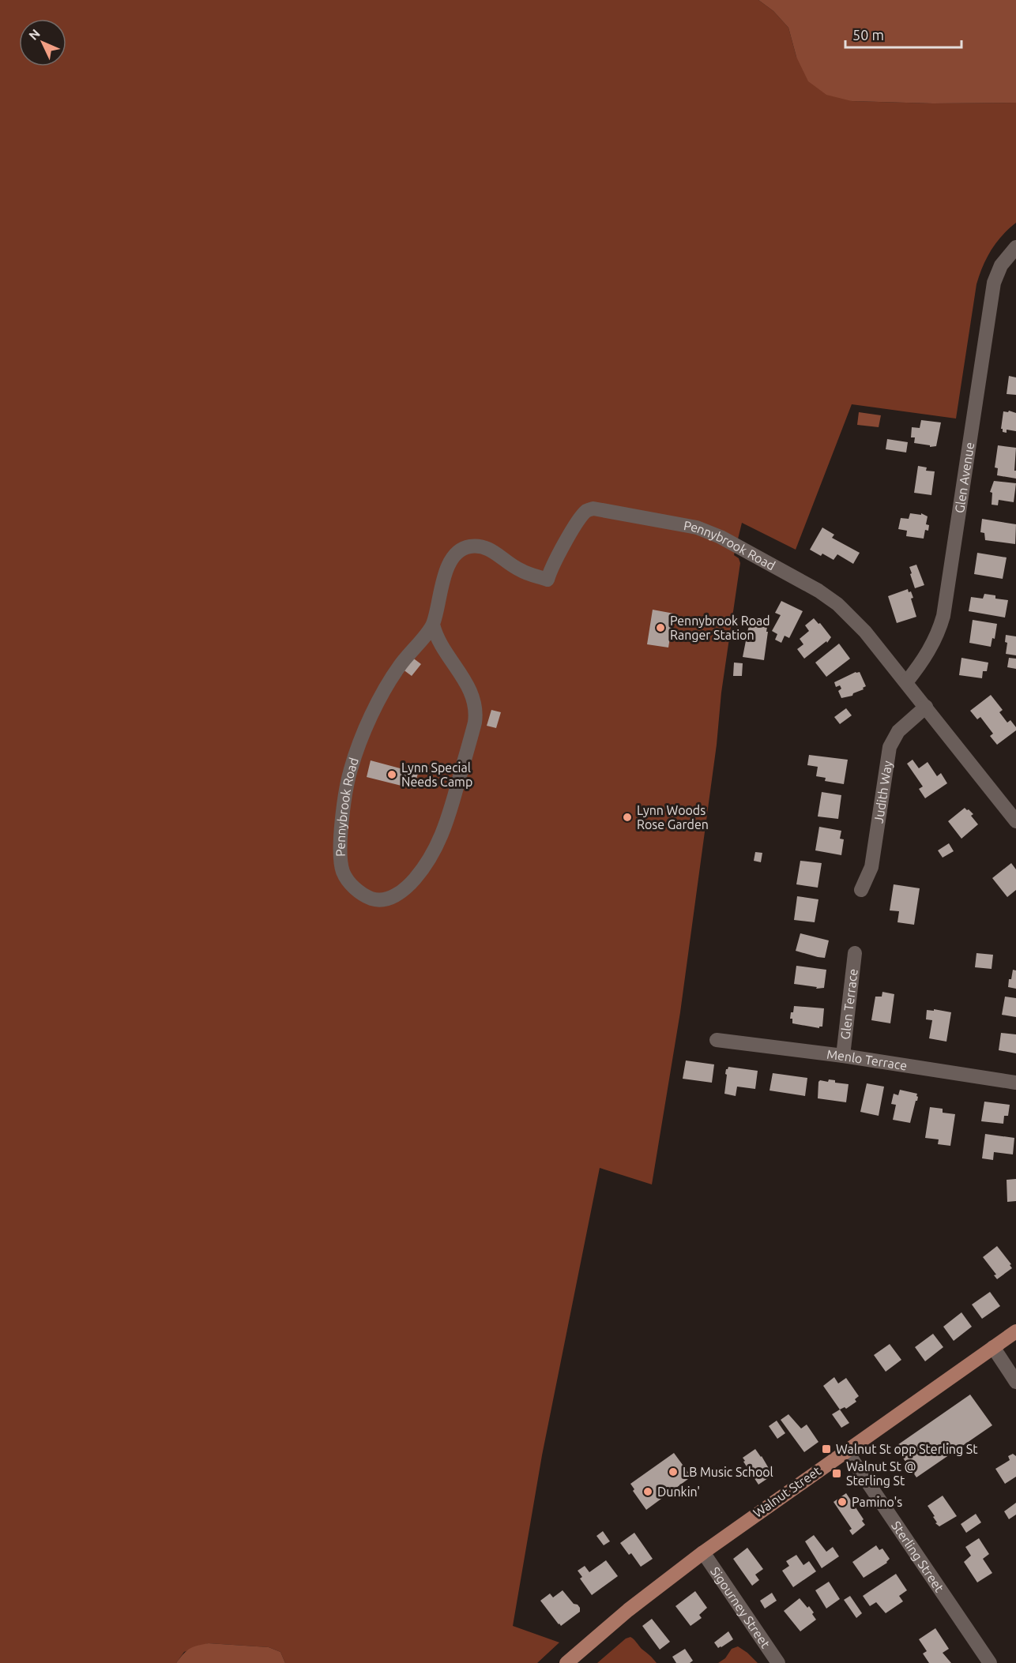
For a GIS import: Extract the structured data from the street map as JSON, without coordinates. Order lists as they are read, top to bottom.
{
  "streets": {
    "main road": ["Walnut Street"],
    "street": [
      "Glen Avenue",
      "Pennybrook Road",
      "Judith Way",
      "Glen Terrace",
      "Menlo Terrace",
      "Sterling Street",
      "Sigourney Street"
    ]
  },
  "crossings": [
    ["Glen Avenue", "Pennybrook Road"],
    ["Pennybrook Road", "Judith Way"],
    ["Glen Terrace", "Menlo Terrace"],
    ["Walnut Street", "Sterling Street"],
    ["Walnut Street", "Sigourney Street"]
  ],
  "places": {
    "other": [
      "Pennybrook Road Ranger Station",
      "Lynn Special Needs Camp",
      "Lynn Woods Rose Garden",
      "LB Music School",
      "Dunkin'",
      "Pamino's"
    ],
    "transit": ["Walnut St opp Sterling St", "Walnut St @ Sterling St"]
  },
  "scale_bar": "50 m",
  "north": "top left"
}
